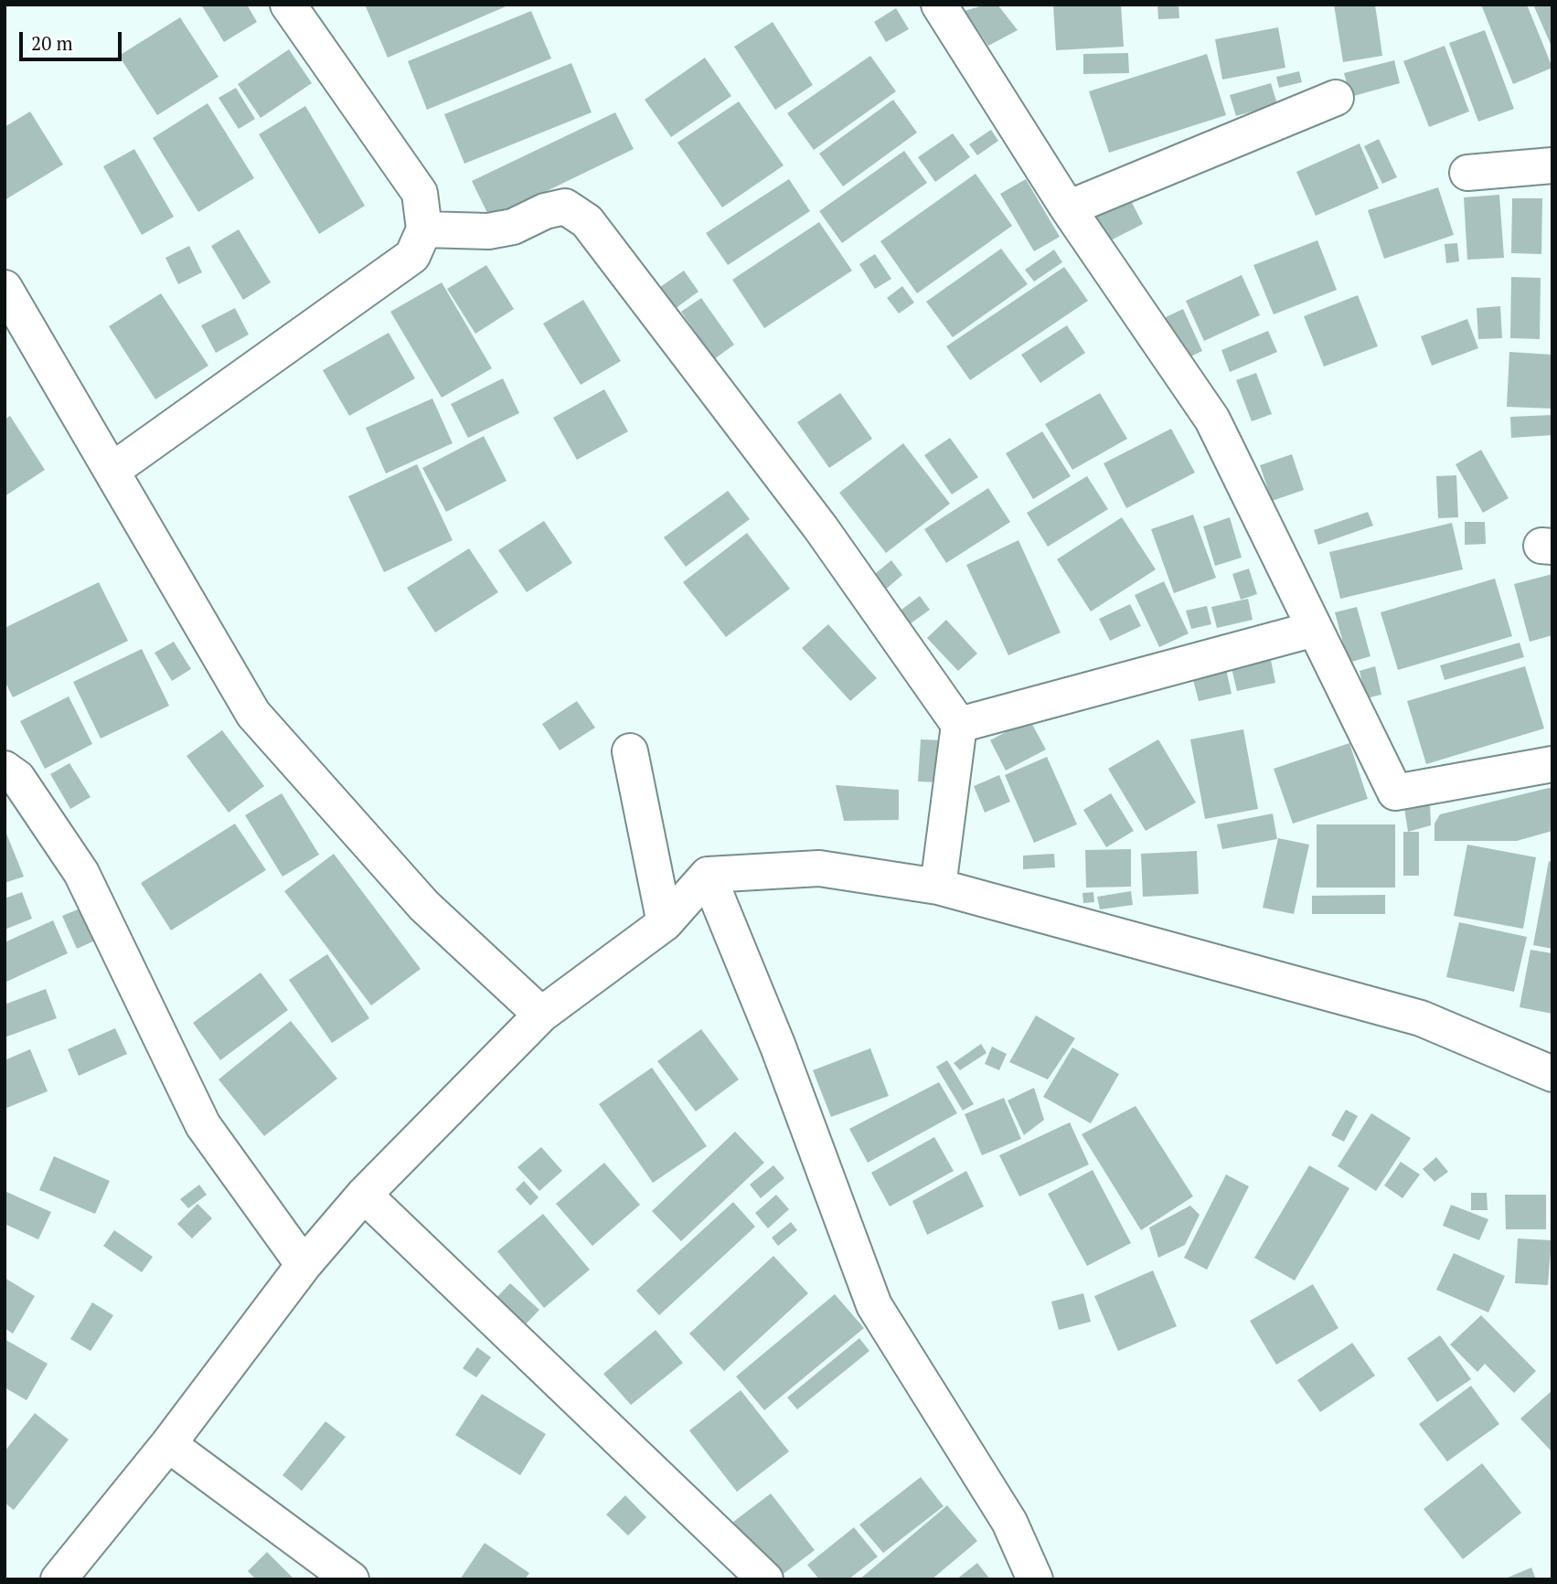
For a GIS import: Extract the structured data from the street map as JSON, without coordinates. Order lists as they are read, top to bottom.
{
  "scale_bar": "20 m"
}
